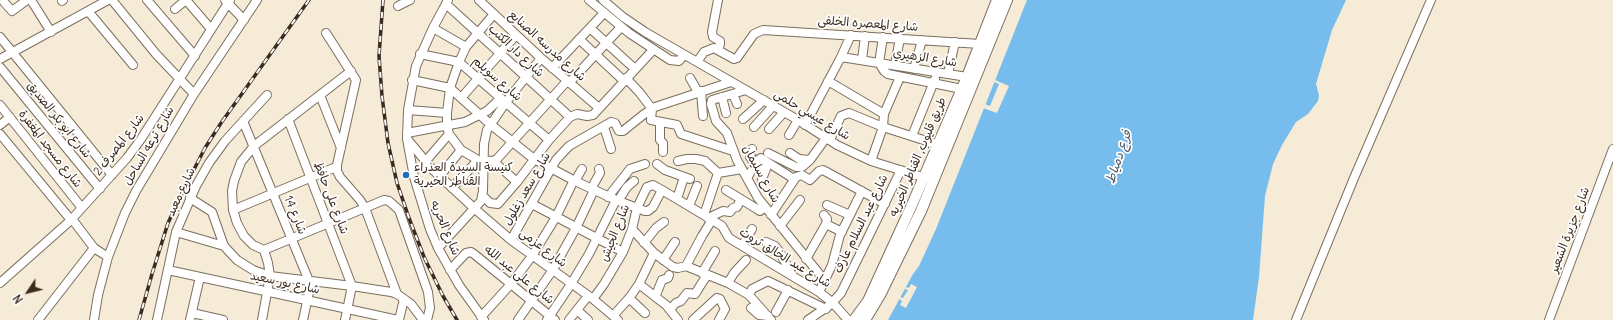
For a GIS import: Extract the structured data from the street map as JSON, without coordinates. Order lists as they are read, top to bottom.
{
  "streets": {
    "main road": ["طريق قليوب, القناطر الخيريه"],
    "street": [
      "شارع المعصره الخلفى",
      "شارع مدرسه الصنايع",
      "شارع دار الكتب",
      "شارع الزهيري",
      "شارع سويلم",
      "شارع عيسي حلمى",
      "شارع ابو بكر الصديق",
      "شارع المصرف 2",
      "شارع ترعه الساحل",
      "شارع مسجد المغفرة",
      "شارع سليمان",
      "شارع سعد زغلول",
      "شارع معبد",
      "شارع على حافظ",
      "شارع 14",
      "شارع عبد السلام عارف",
      "شارع الحريه",
      "شارع جزيرة الشعير",
      "شارع الجيش",
      "شارع عزمى",
      "شارع عبد الخالق ثروت",
      "شارع على عبد الله",
      "شارع بور سعيد"
    ]
  },
  "crossings": [
    ["شارع المعصره الخلفى", "طريق قليوب, القناطر الخيريه"],
    ["شارع دار الكتب", "شارع الحريه"],
    ["شارع الزهيري", "طريق قليوب, القناطر الخيريه"],
    ["شارع سويلم", "شارع الحريه"],
    ["شارع عيسي حلمى", "طريق قليوب, القناطر الخيريه"],
    ["شارع عيسي حلمى", "شارع عبد السلام عارف"],
    ["شارع ابو بكر الصديق", "شارع المصرف 2"],
    ["شارع المصرف 2", "شارع مسجد المغفرة"],
    ["شارع سعد زغلول", "شارع عزمى"],
    ["شارع معبد", "شارع 14"],
    ["شارع معبد", "شارع بور سعيد"],
    ["شارع 14", "شارع بور سعيد"],
    ["شارع عبد السلام عارف", "شارع عبد الخالق ثروت"],
    ["شارع الحريه", "شارع عزمى"],
    ["شارع الحريه", "شارع على عبد الله"],
    ["شارع الجيش", "شارع عزمى"],
    ["شارع الجيش", "شارع عبد الخالق ثروت"]
  ],
  "water": ["فرع دمياط"],
  "places": ["كنيسة السيدة العذراء القناطر الخيرية"],
  "north": "bottom left"
}
